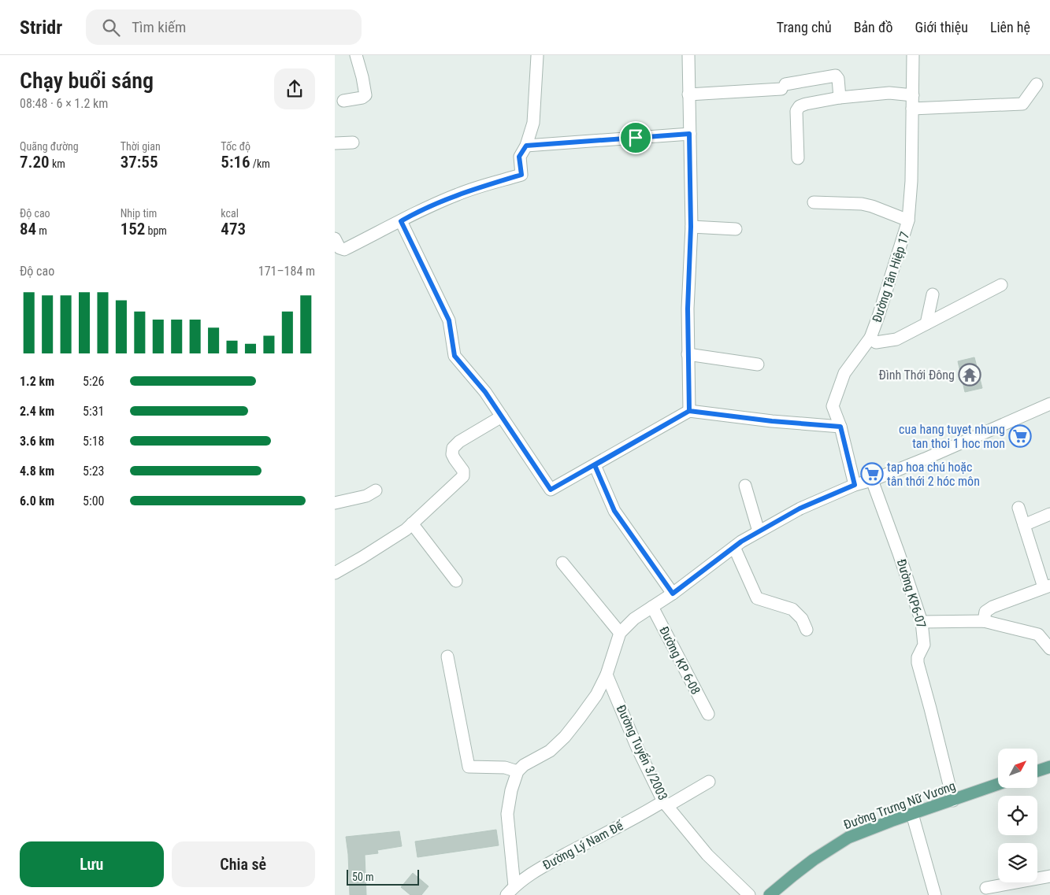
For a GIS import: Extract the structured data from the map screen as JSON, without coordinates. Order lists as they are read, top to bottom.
{
  "streets": {
    "main road": ["Đường Trưng Nữ Vương"],
    "street": [
      "Đường Tân Hiệp 17",
      "Đường KP6-07",
      "Đường KP 6-08",
      "Đường Tuyến 3/2003",
      "Đường Lý Nam Đế"
    ]
  },
  "crossings": [
    ["Đường KP6-07", "Đường Trưng Nữ Vương"],
    ["Đường Tuyến 3/2003", "Đường Lý Nam Đế"]
  ],
  "places": {
    "temple": ["Đình Thới Đông"],
    "supermarket": ["cua hang tuyet nhung tan thoi 1 hoc mon", "tap hoa chú hoặc tân thới 2 hóc môn"]
  },
  "scale_bar": "50 m",
  "north": "top right",
  "page": {
    "header": "Stridr",
    "search": "Tìm kiếm",
    "nav": [
      "Trang chủ",
      "Bản đồ",
      "Giới thiệu",
      "Liên hệ"
    ],
    "heading": ["Chạy buổi sáng", "08:48 · 6 × 1.2 km"],
    "stats": [
      ["Quãng đường", "7.20 km"],
      ["Thời gian", "37:55"],
      ["Tốc độ", "5:16 /km"],
      ["Độ cao", "84 m"],
      ["Nhịp tim", "152 bpm"],
      ["kcal", "473"]
    ],
    "chart": ["Độ cao", "171–184 m"],
    "list": [
      {
        "name": "1.2 km",
        "note": "5:26"
      },
      {
        "name": "2.4 km",
        "note": "5:31"
      },
      {
        "name": "3.6 km",
        "note": "5:18"
      },
      {
        "name": "4.8 km",
        "note": "5:23"
      },
      {
        "name": "6.0 km",
        "note": "5:00"
      }
    ],
    "buttons": ["Lưu", "Chia sẻ"],
    "scale": "50 m"
  }
}
